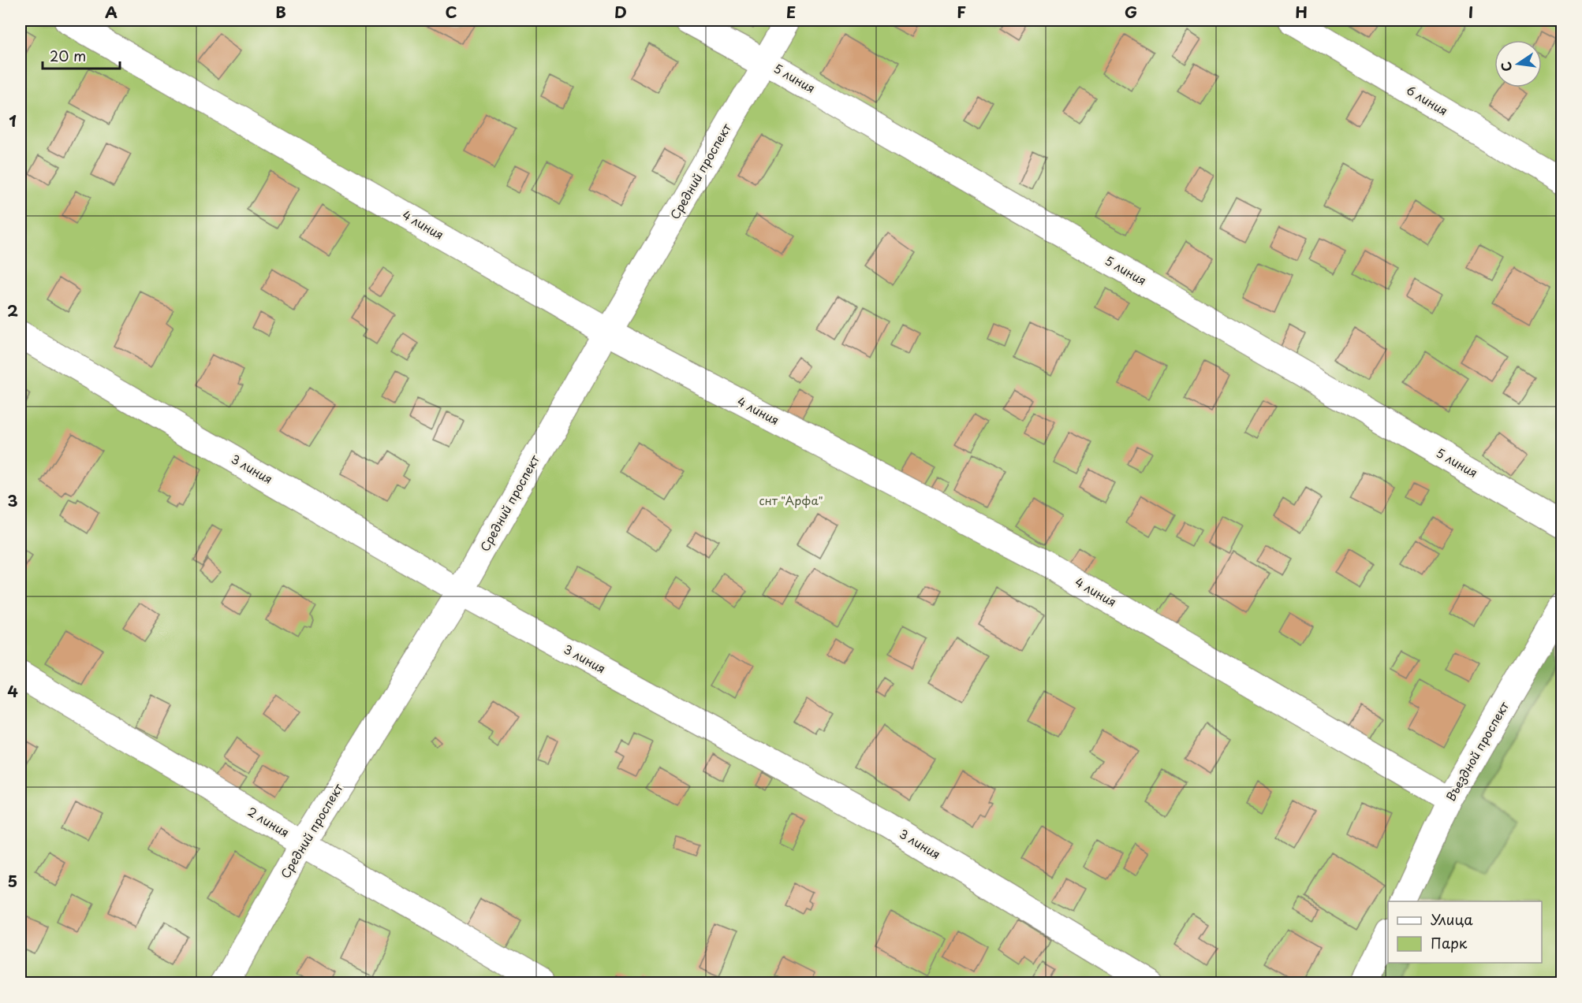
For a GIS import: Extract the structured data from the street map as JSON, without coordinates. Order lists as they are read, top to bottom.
{
  "streets": {
    "street": [
      "5 линия",
      "6 линия",
      "Средний проспект",
      "4 линия",
      "3 линия",
      "Въездной проспект",
      "2 линия"
    ]
  },
  "crossings": [
    ["5 линия", "Средний проспект"],
    ["Средний проспект", "4 линия"],
    ["Средний проспект", "3 линия"],
    ["Средний проспект", "2 линия"],
    ["4 линия", "Въездной проспект"]
  ],
  "parks": ["снт \"Арфа\""],
  "legend": ["Улица", "Парк"],
  "scale_bar": "20 m",
  "north": "left",
  "grid": {
    "columns": [
      "A",
      "B",
      "C",
      "D",
      "E",
      "F",
      "G",
      "H",
      "I"
    ],
    "rows": [
      "1",
      "2",
      "3",
      "4",
      "5"
    ]
  }
}
